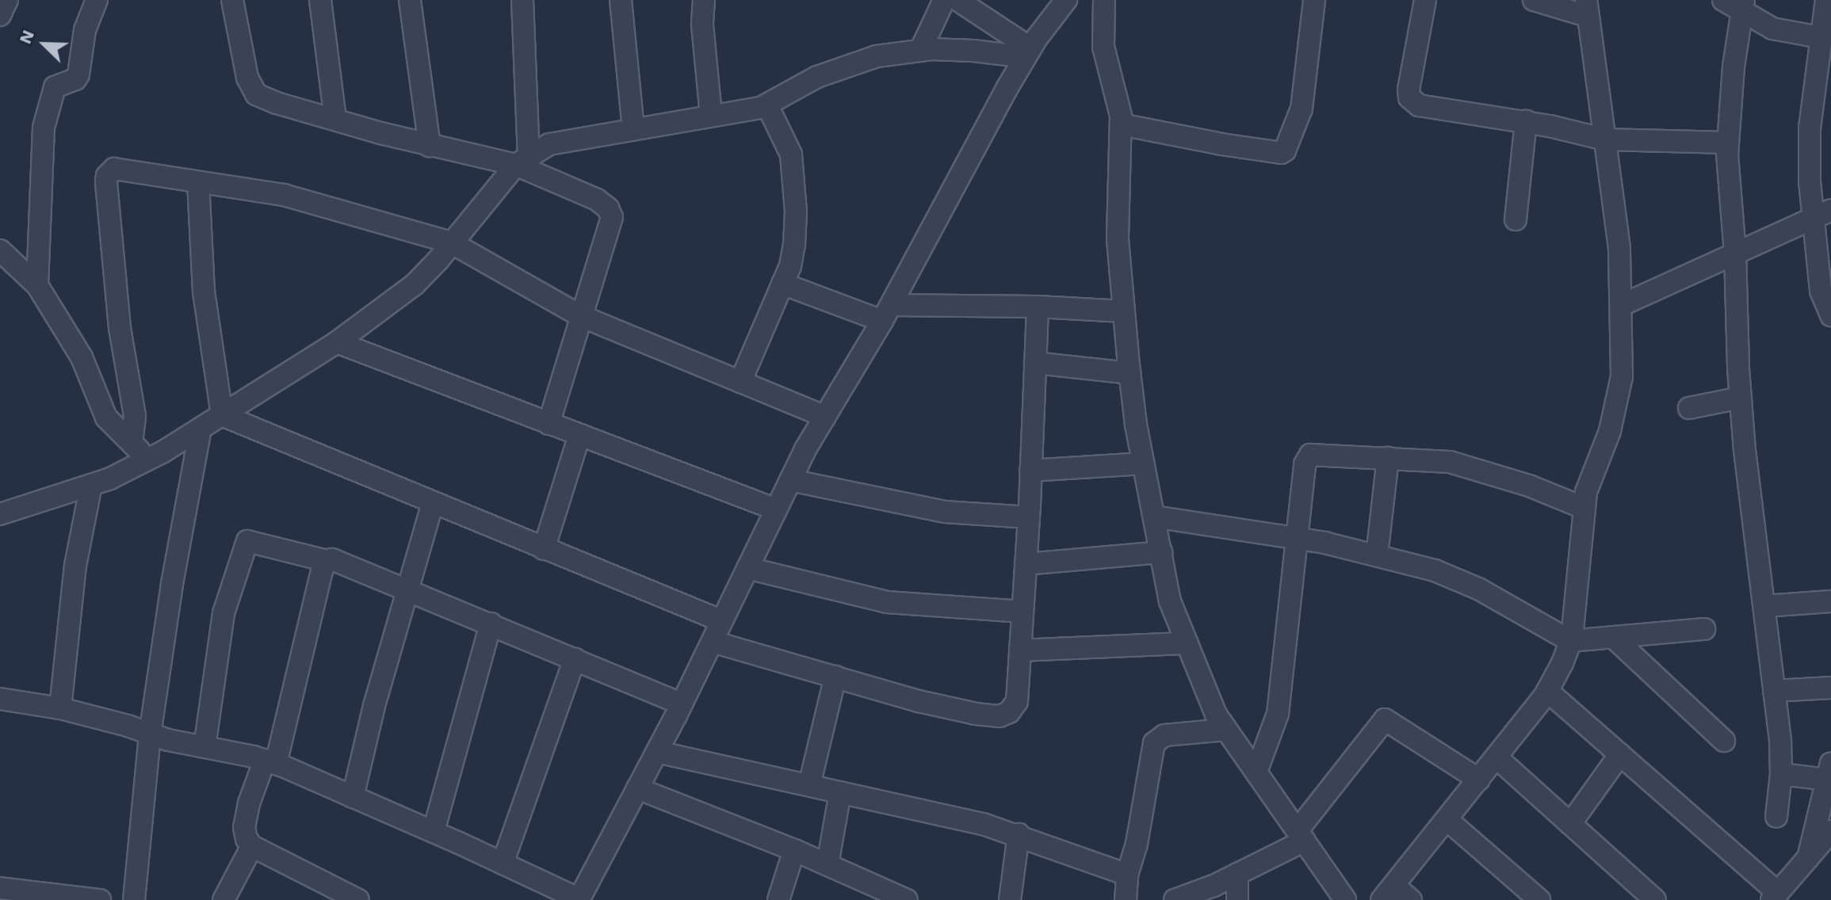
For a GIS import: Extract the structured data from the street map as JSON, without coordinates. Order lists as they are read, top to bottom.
{
  "north": "top left"
}
